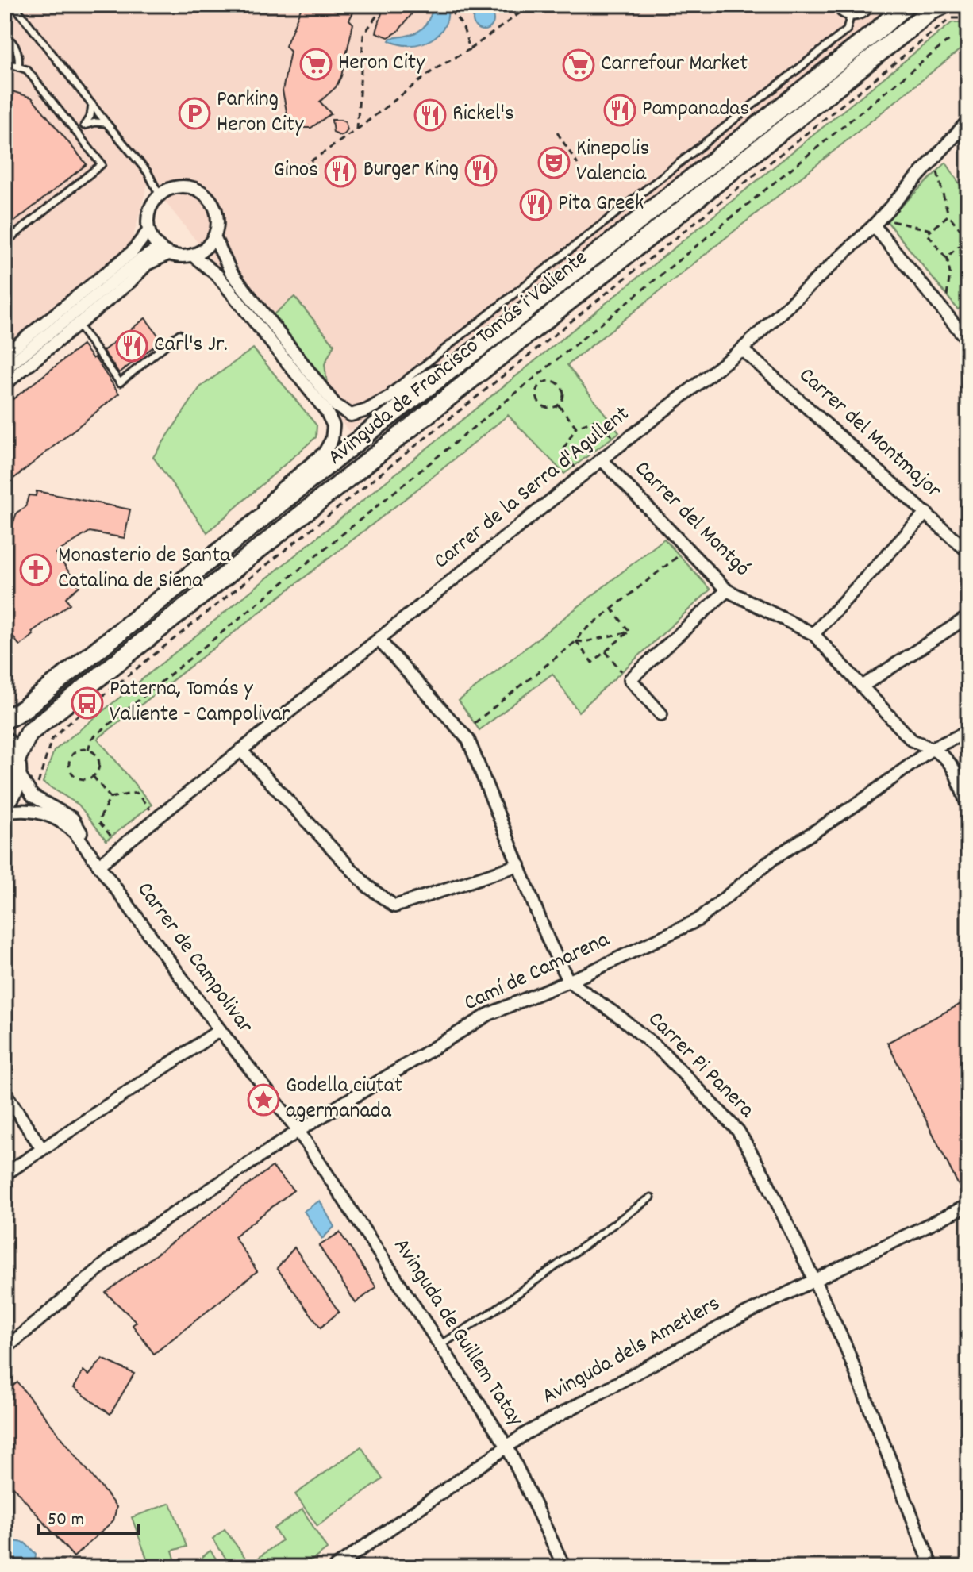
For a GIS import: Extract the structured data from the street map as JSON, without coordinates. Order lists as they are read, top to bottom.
{
  "streets": {
    "main road": ["Avinguda de Francisco Tomás i Valiente"],
    "street": [
      "Carrer del Montmajor",
      "Carrer de la Serra d'Agullent",
      "Carrer del Montgó",
      "Carrer de Campolivar",
      "Camí de Camarena",
      "Carrer Pi Panera",
      "Avinguda de Guillem Tatay",
      "Avinguda dels Ametlers"
    ]
  },
  "crossings": [
    ["Avinguda de Francisco Tomás i Valiente", "Carrer de Campolivar"],
    ["Carrer del Montmajor", "Carrer de la Serra d'Agullent"],
    ["Carrer de la Serra d'Agullent", "Carrer del Montgó"],
    ["Carrer de la Serra d'Agullent", "Carrer de Campolivar"],
    ["Carrer de la Serra d'Agullent", "Carrer Pi Panera"],
    ["Carrer del Montgó", "Camí de Camarena"],
    ["Carrer de Campolivar", "Camí de Camarena"],
    ["Carrer de Campolivar", "Avinguda de Guillem Tatay"],
    ["Camí de Camarena", "Carrer Pi Panera"],
    ["Camí de Camarena", "Avinguda de Guillem Tatay"],
    ["Carrer Pi Panera", "Avinguda dels Ametlers"],
    ["Avinguda de Guillem Tatay", "Avinguda dels Ametlers"]
  ],
  "places": {
    "supermarket": ["Heron City", "Carrefour Market"],
    "restaurant": [
      "Pampanadas",
      "Rickel's",
      "Burger King",
      "Ginos",
      "Pita Greek",
      "Carl's Jr."
    ],
    "parking": ["Parking Heron City"],
    "theatre": ["Kinepolis Valencia"],
    "church": ["Monasterio de Santa Catalina de Siena"],
    "bus stop": ["Paterna, Tomás y Valiente - Campolivar"],
    "place": ["Godella ciutat agermanada"]
  },
  "scale_bar": "50 m"
}
